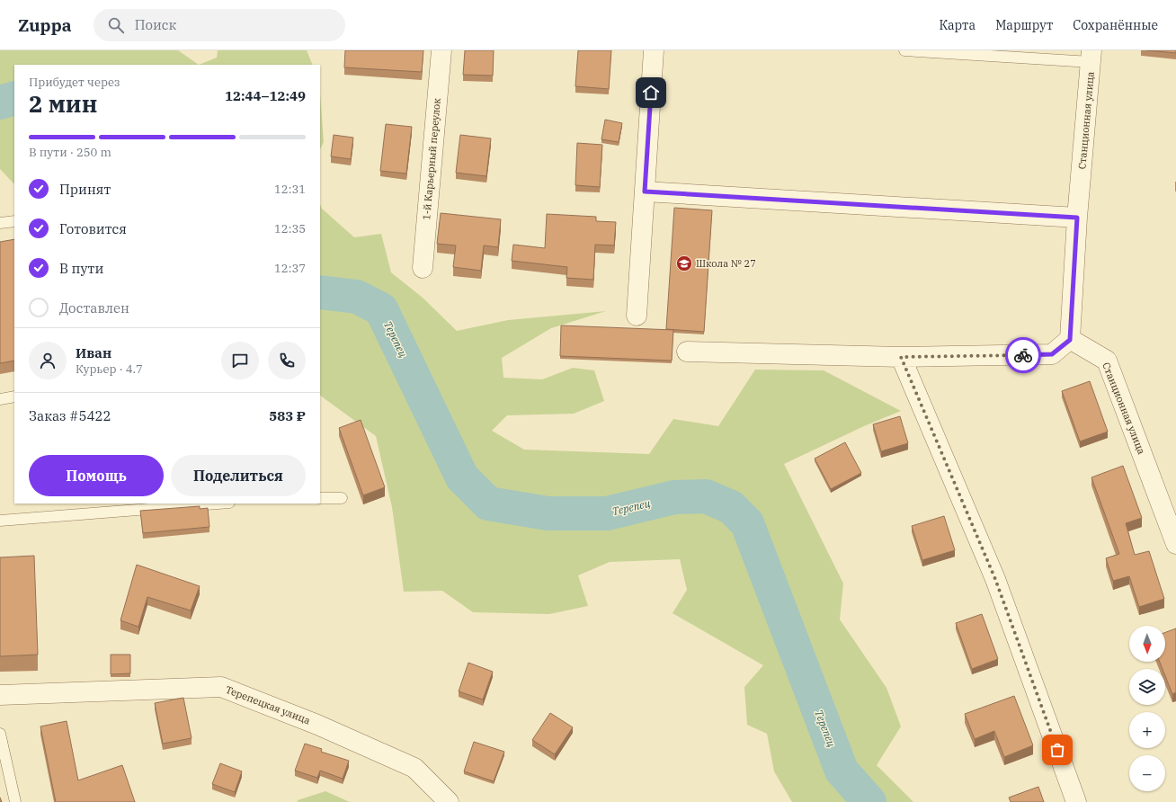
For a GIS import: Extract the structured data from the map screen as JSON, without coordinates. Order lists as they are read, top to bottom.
{
  "streets": {
    "street": ["Станционная улица", "1-й Карьерный переулок", "Терепецкая улица"]
  },
  "water": ["Терепец"],
  "places": {
    "school or university": ["Школа № 27"]
  },
  "north": "bottom",
  "page": {
    "header": "Zuppa",
    "search": "Поиск",
    "nav": ["Карта", "Маршрут", "Сохранённые"],
    "heading": ["2 мин", "Прибудет через", "12:44–12:49"],
    "panel": [
      "Иван",
      "Курьер · 4.7",
      "Заказ #5422",
      "583 ₽"
    ],
    "bar": "В пути · 250 m",
    "list": [
      ["Принят", "12:31"],
      ["Готовится", "12:35"],
      ["В пути", "12:37"],
      "Доставлен"
    ],
    "buttons": ["Помощь", "Поделиться"],
    "map_buttons": ["+", "−"]
  }
}
